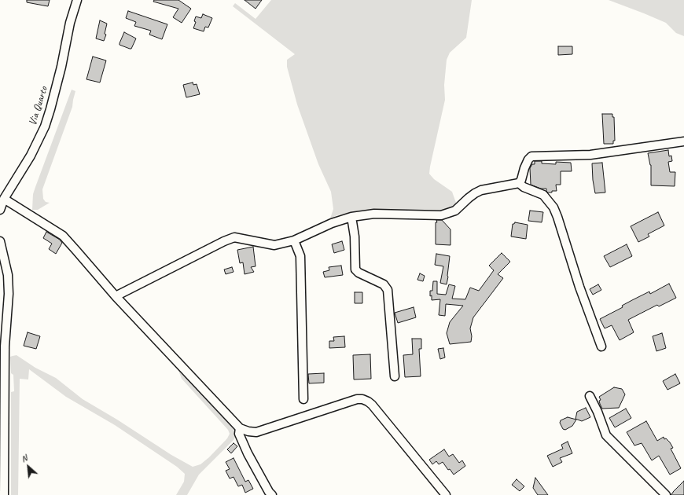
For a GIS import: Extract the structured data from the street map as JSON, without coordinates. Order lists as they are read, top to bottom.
{
  "streets": {
    "street": ["Via Quarto"]
  },
  "north": "top left"
}
